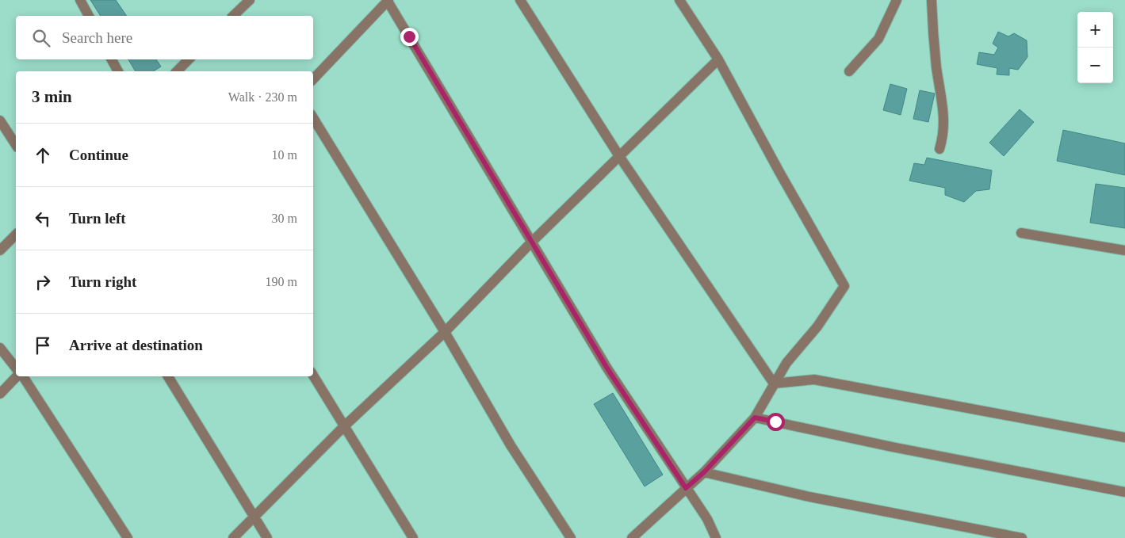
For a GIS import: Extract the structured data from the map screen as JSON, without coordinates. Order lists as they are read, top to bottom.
{
  "page": {
    "map_buttons": ["+", "−"],
    "search": "Search here",
    "heading": ["3 min", "Walk · 230 m"],
    "list": [
      ["Continue", "10 m"],
      ["Turn left", "30 m"],
      ["Turn right", "190 m"],
      "Arrive at destination"
    ]
  }
}
